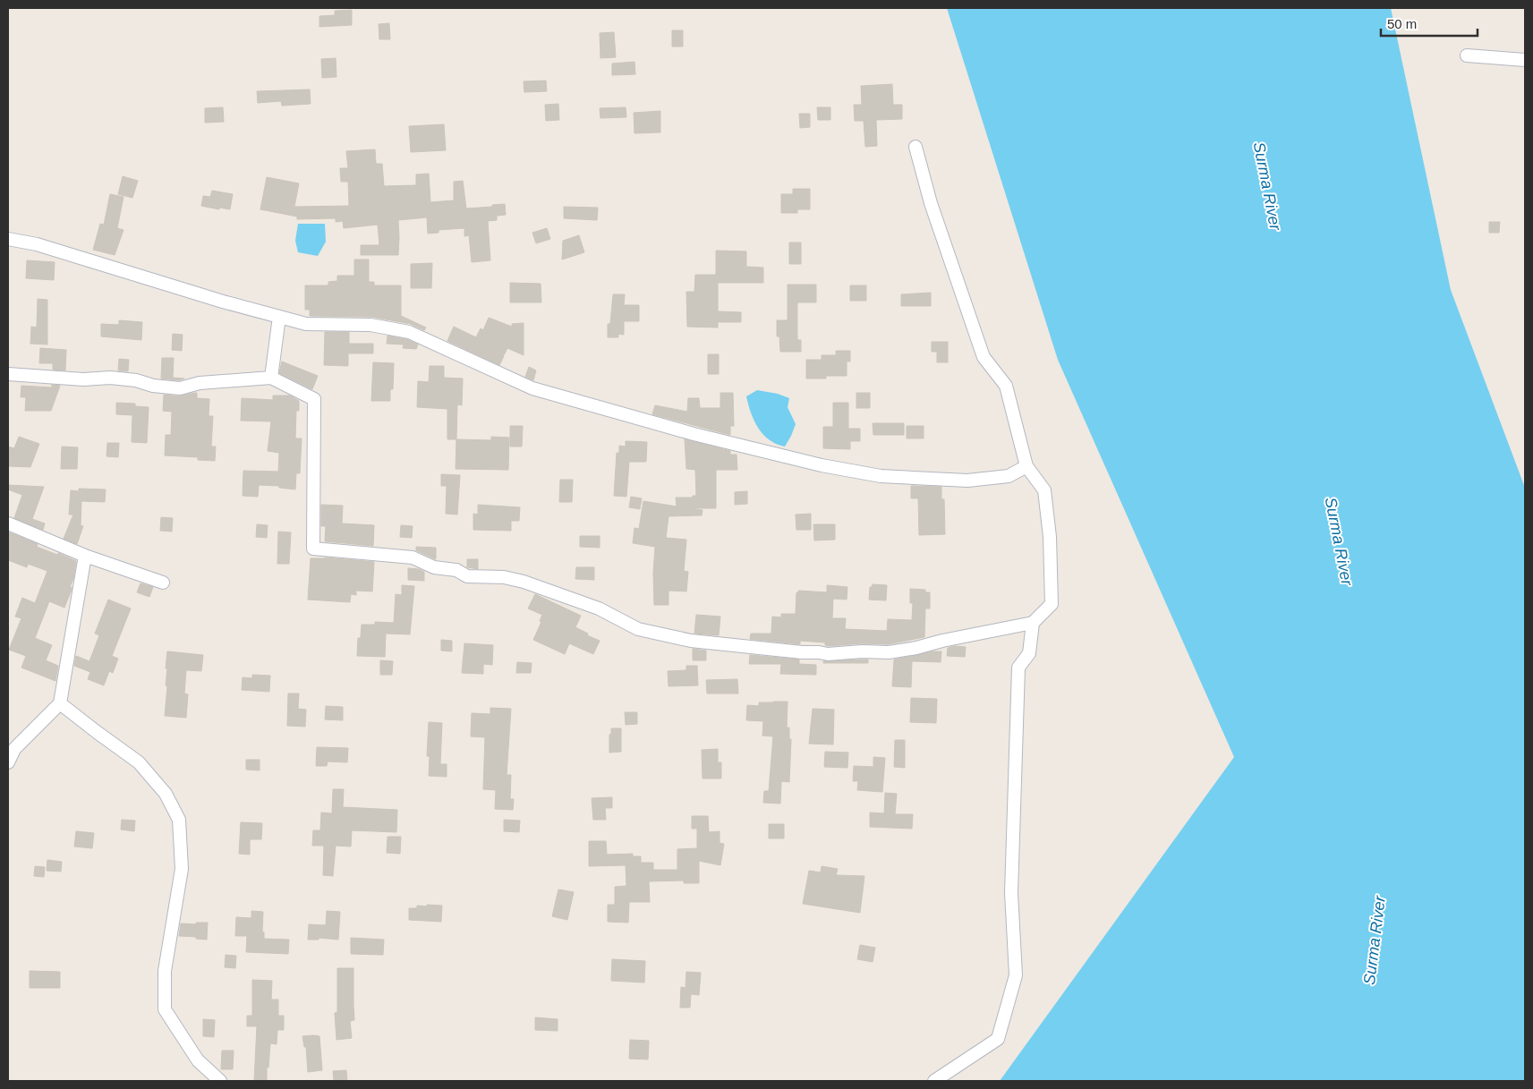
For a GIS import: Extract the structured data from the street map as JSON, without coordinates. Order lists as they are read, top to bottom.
{
  "water": ["Surma River"],
  "scale_bar": "50 m"
}
